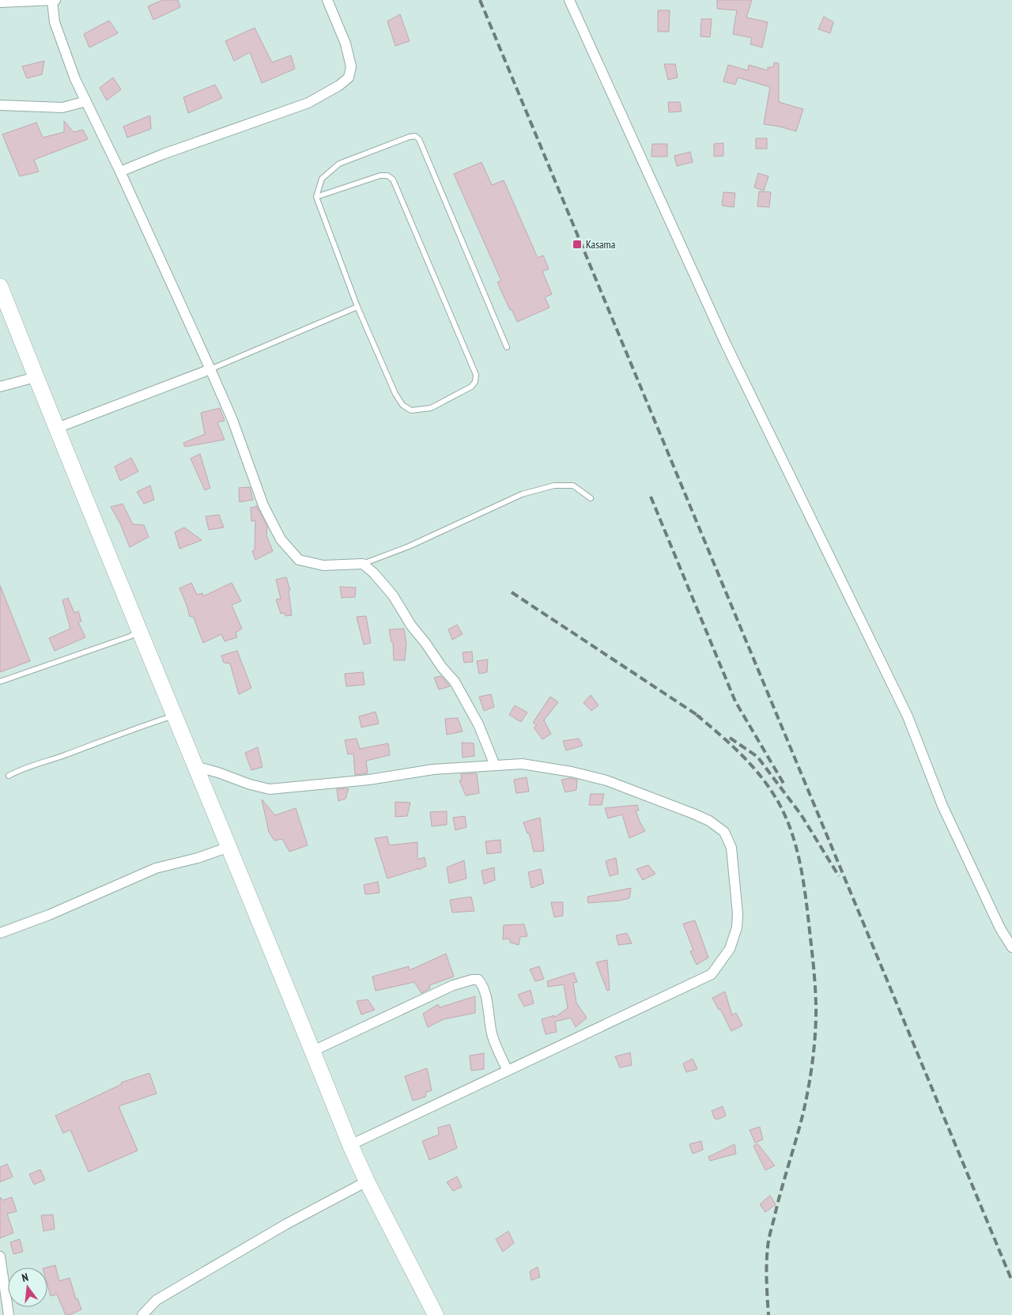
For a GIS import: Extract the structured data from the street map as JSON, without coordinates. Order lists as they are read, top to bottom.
{
  "places": {
    "transit": ["Kasama"]
  },
  "north": "top"
}
